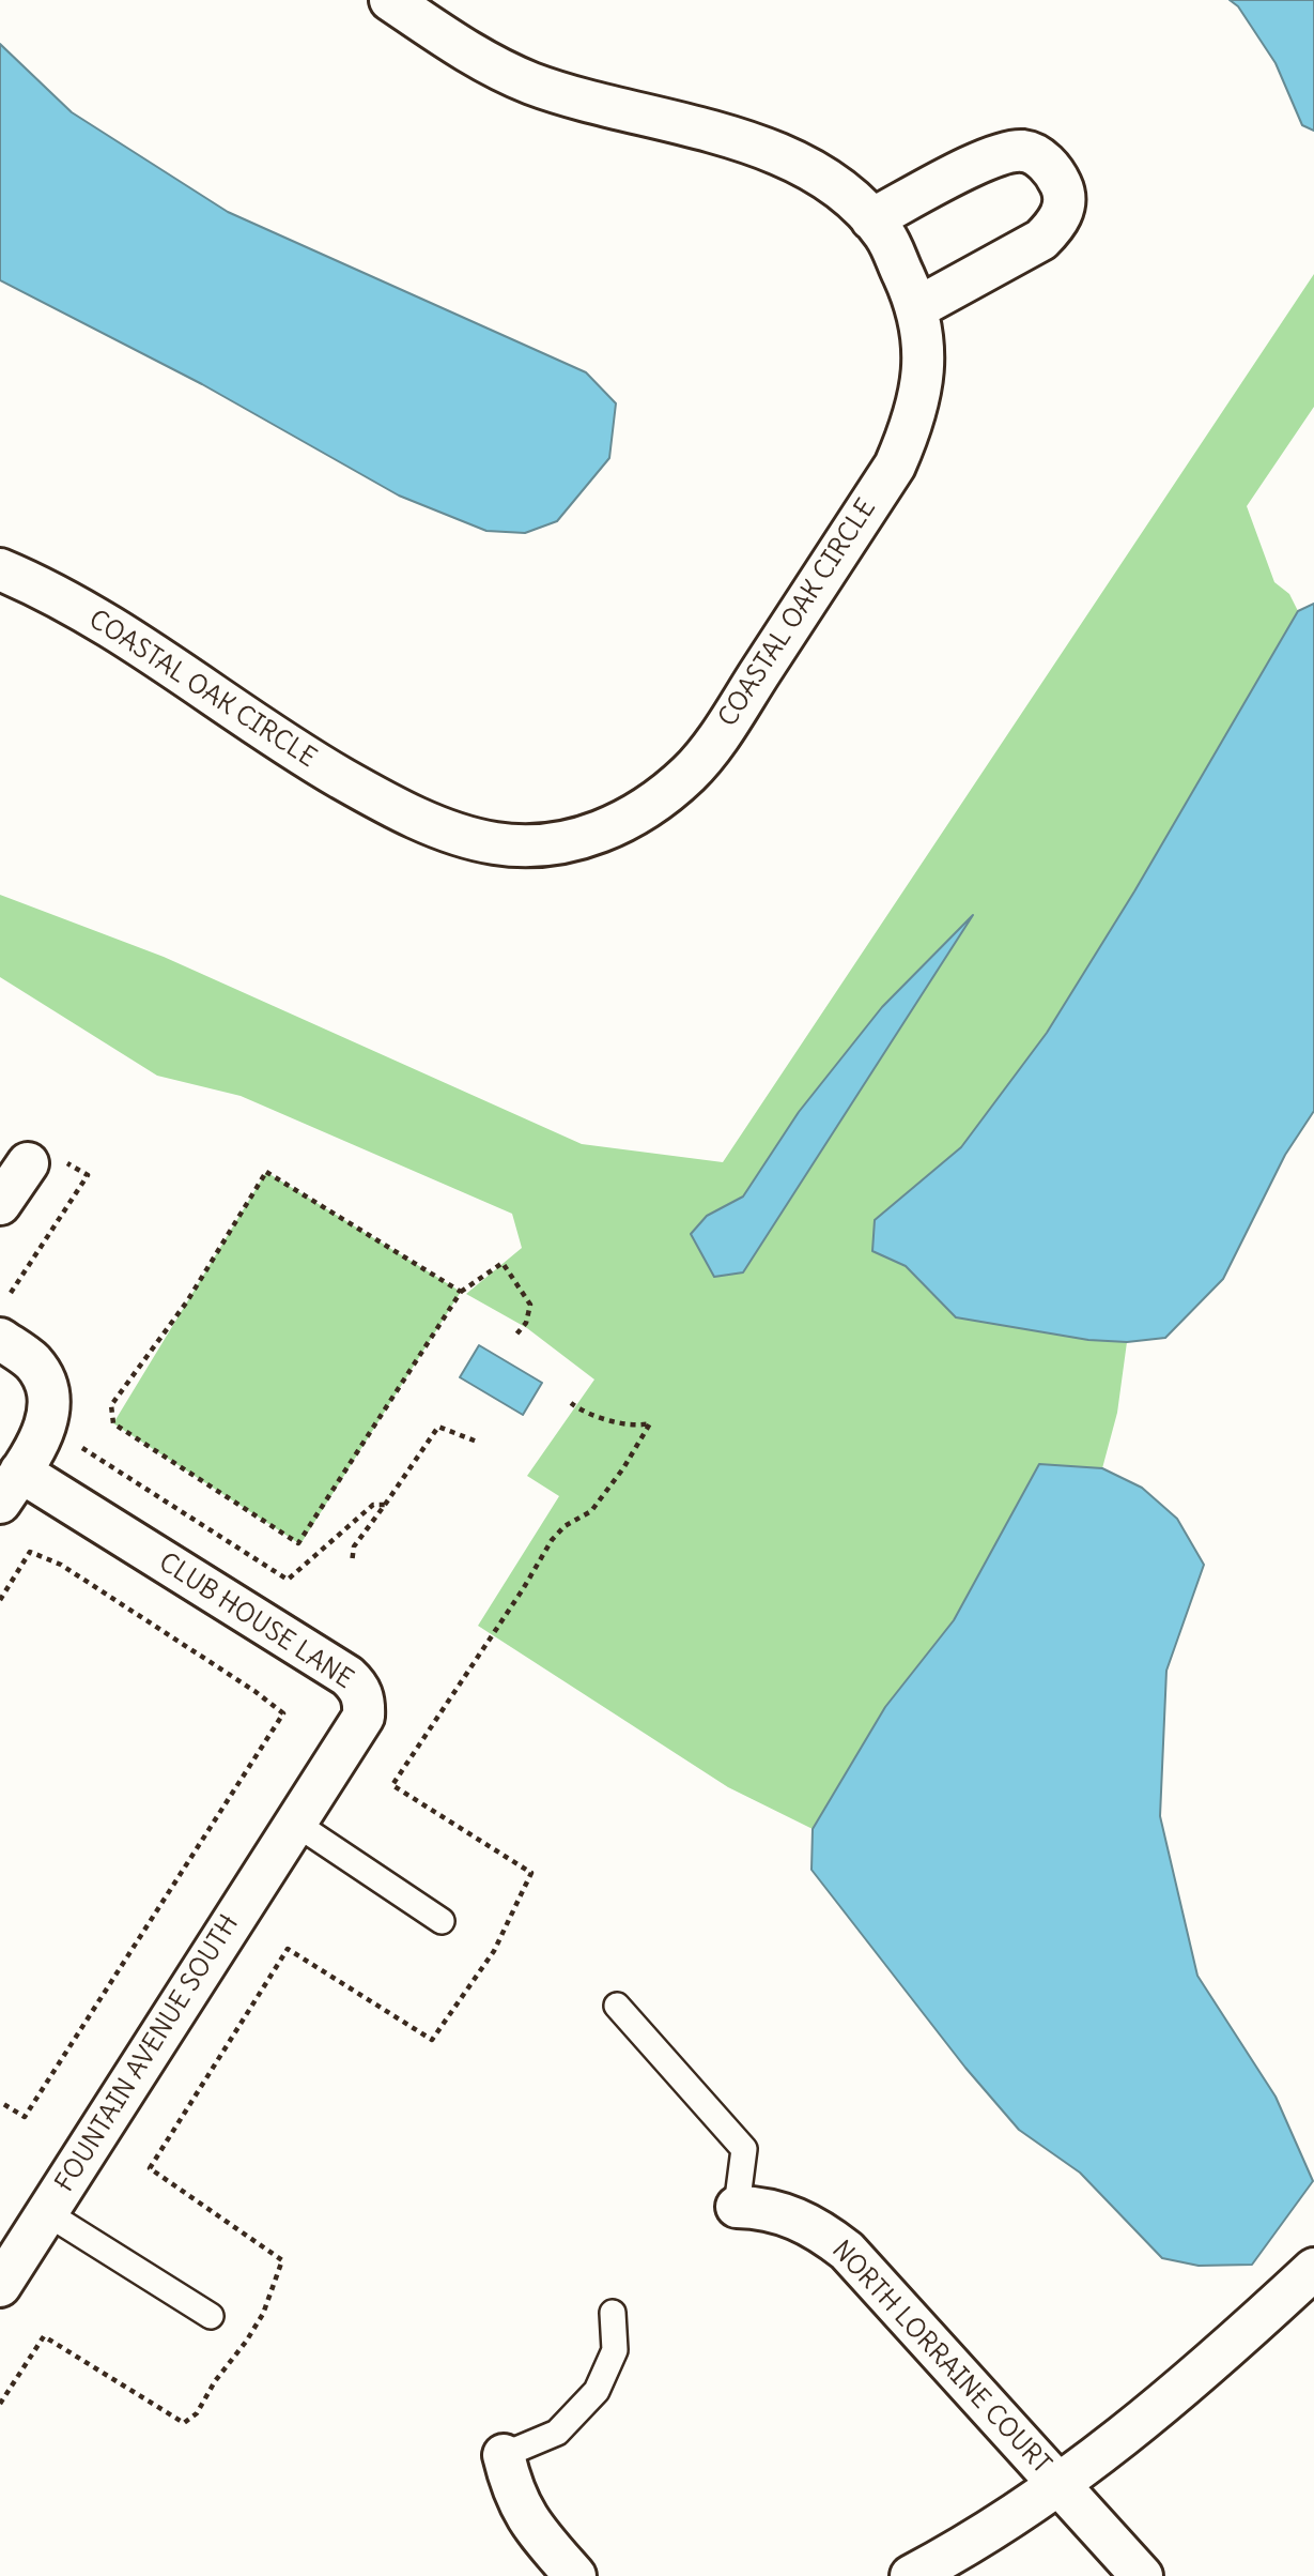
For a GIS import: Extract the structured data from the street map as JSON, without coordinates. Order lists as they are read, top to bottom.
{
  "streets": {
    "street": [
      "COASTAL OAK CIRCLE",
      "CLUB HOUSE LANE",
      "FOUNTAIN AVENUE SOUTH",
      "NORTH LORRAINE COURT"
    ]
  },
  "crossings": [
    ["CLUB HOUSE LANE", "FOUNTAIN AVENUE SOUTH"]
  ]
}
